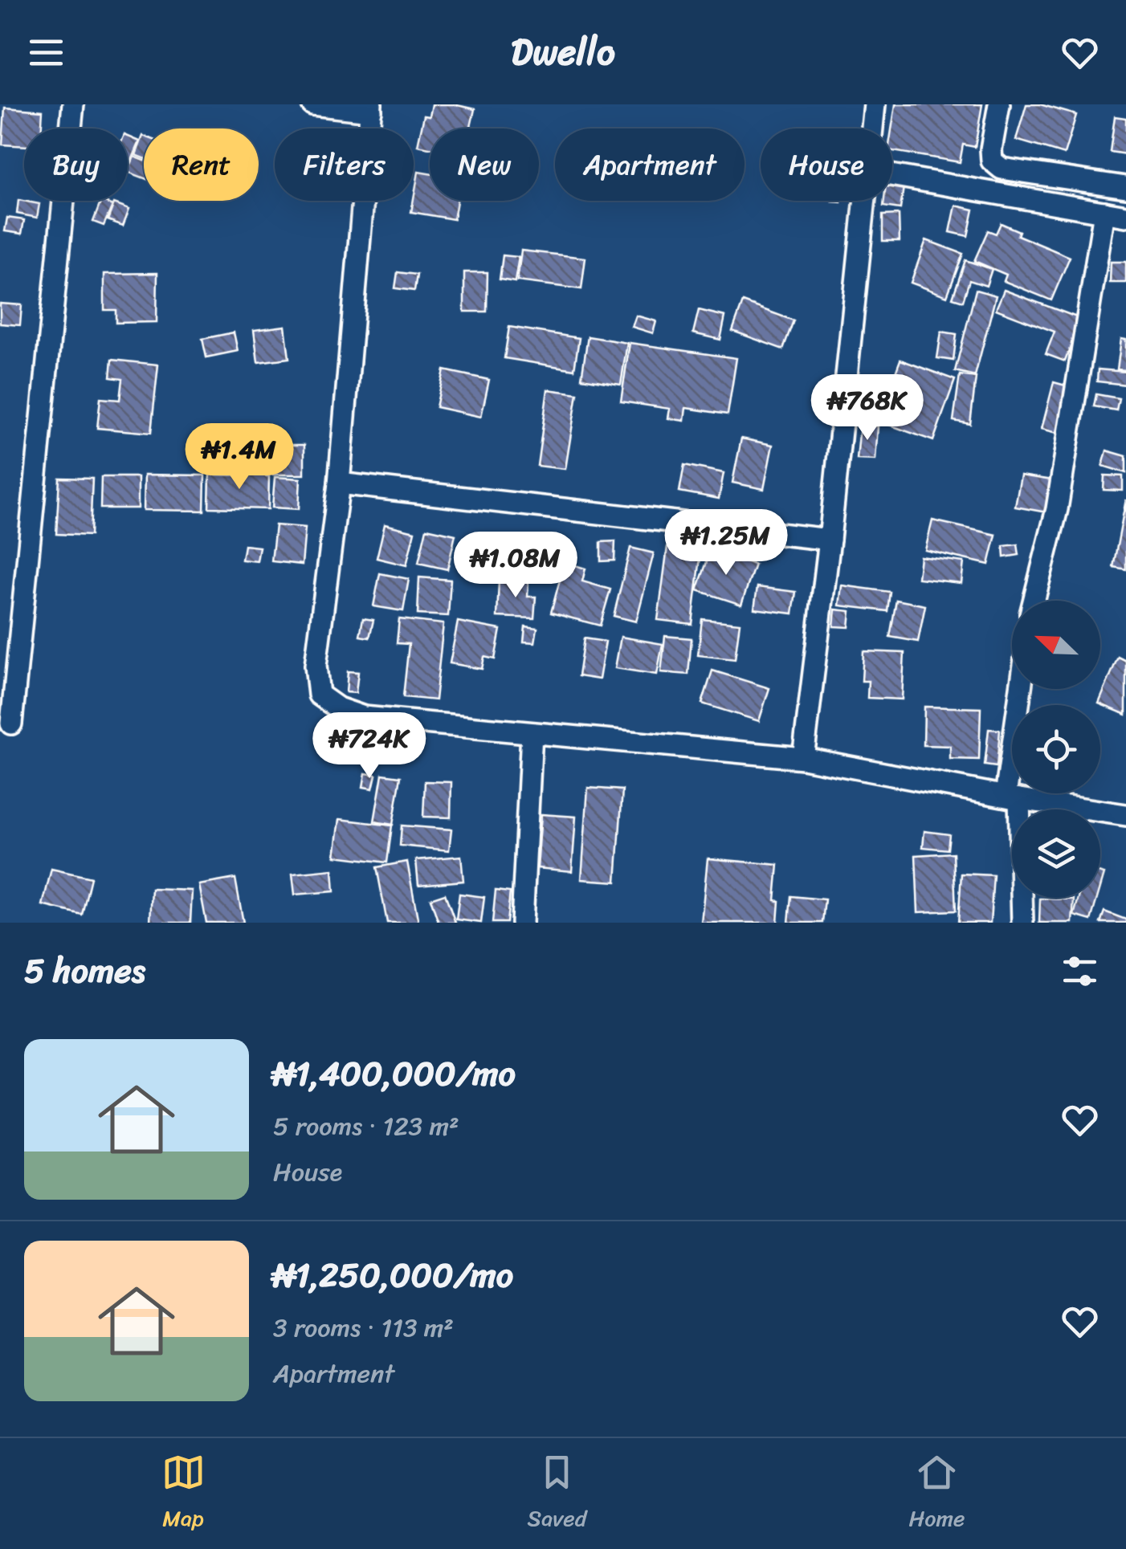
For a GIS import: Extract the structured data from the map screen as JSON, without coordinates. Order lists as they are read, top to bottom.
{
  "north": "top left",
  "page": {
    "header": "Dwello",
    "chip": [
      "Buy",
      "Rent",
      "Filters",
      "New",
      "Apartment",
      "House"
    ],
    "price": [
      "₦768K",
      "₦1.4M",
      "₦1.25M",
      "₦1.08M",
      "₦724K"
    ],
    "heading": "5 homes",
    "list": [
      {
        "name": "₦1,400,000/mo",
        "note": "5 rooms · 123 m² · House"
      },
      {
        "name": "₦1,250,000/mo",
        "note": "3 rooms · 113 m² · Apartment"
      }
    ],
    "tabs": ["Map", "Saved", "Home"]
  }
}
